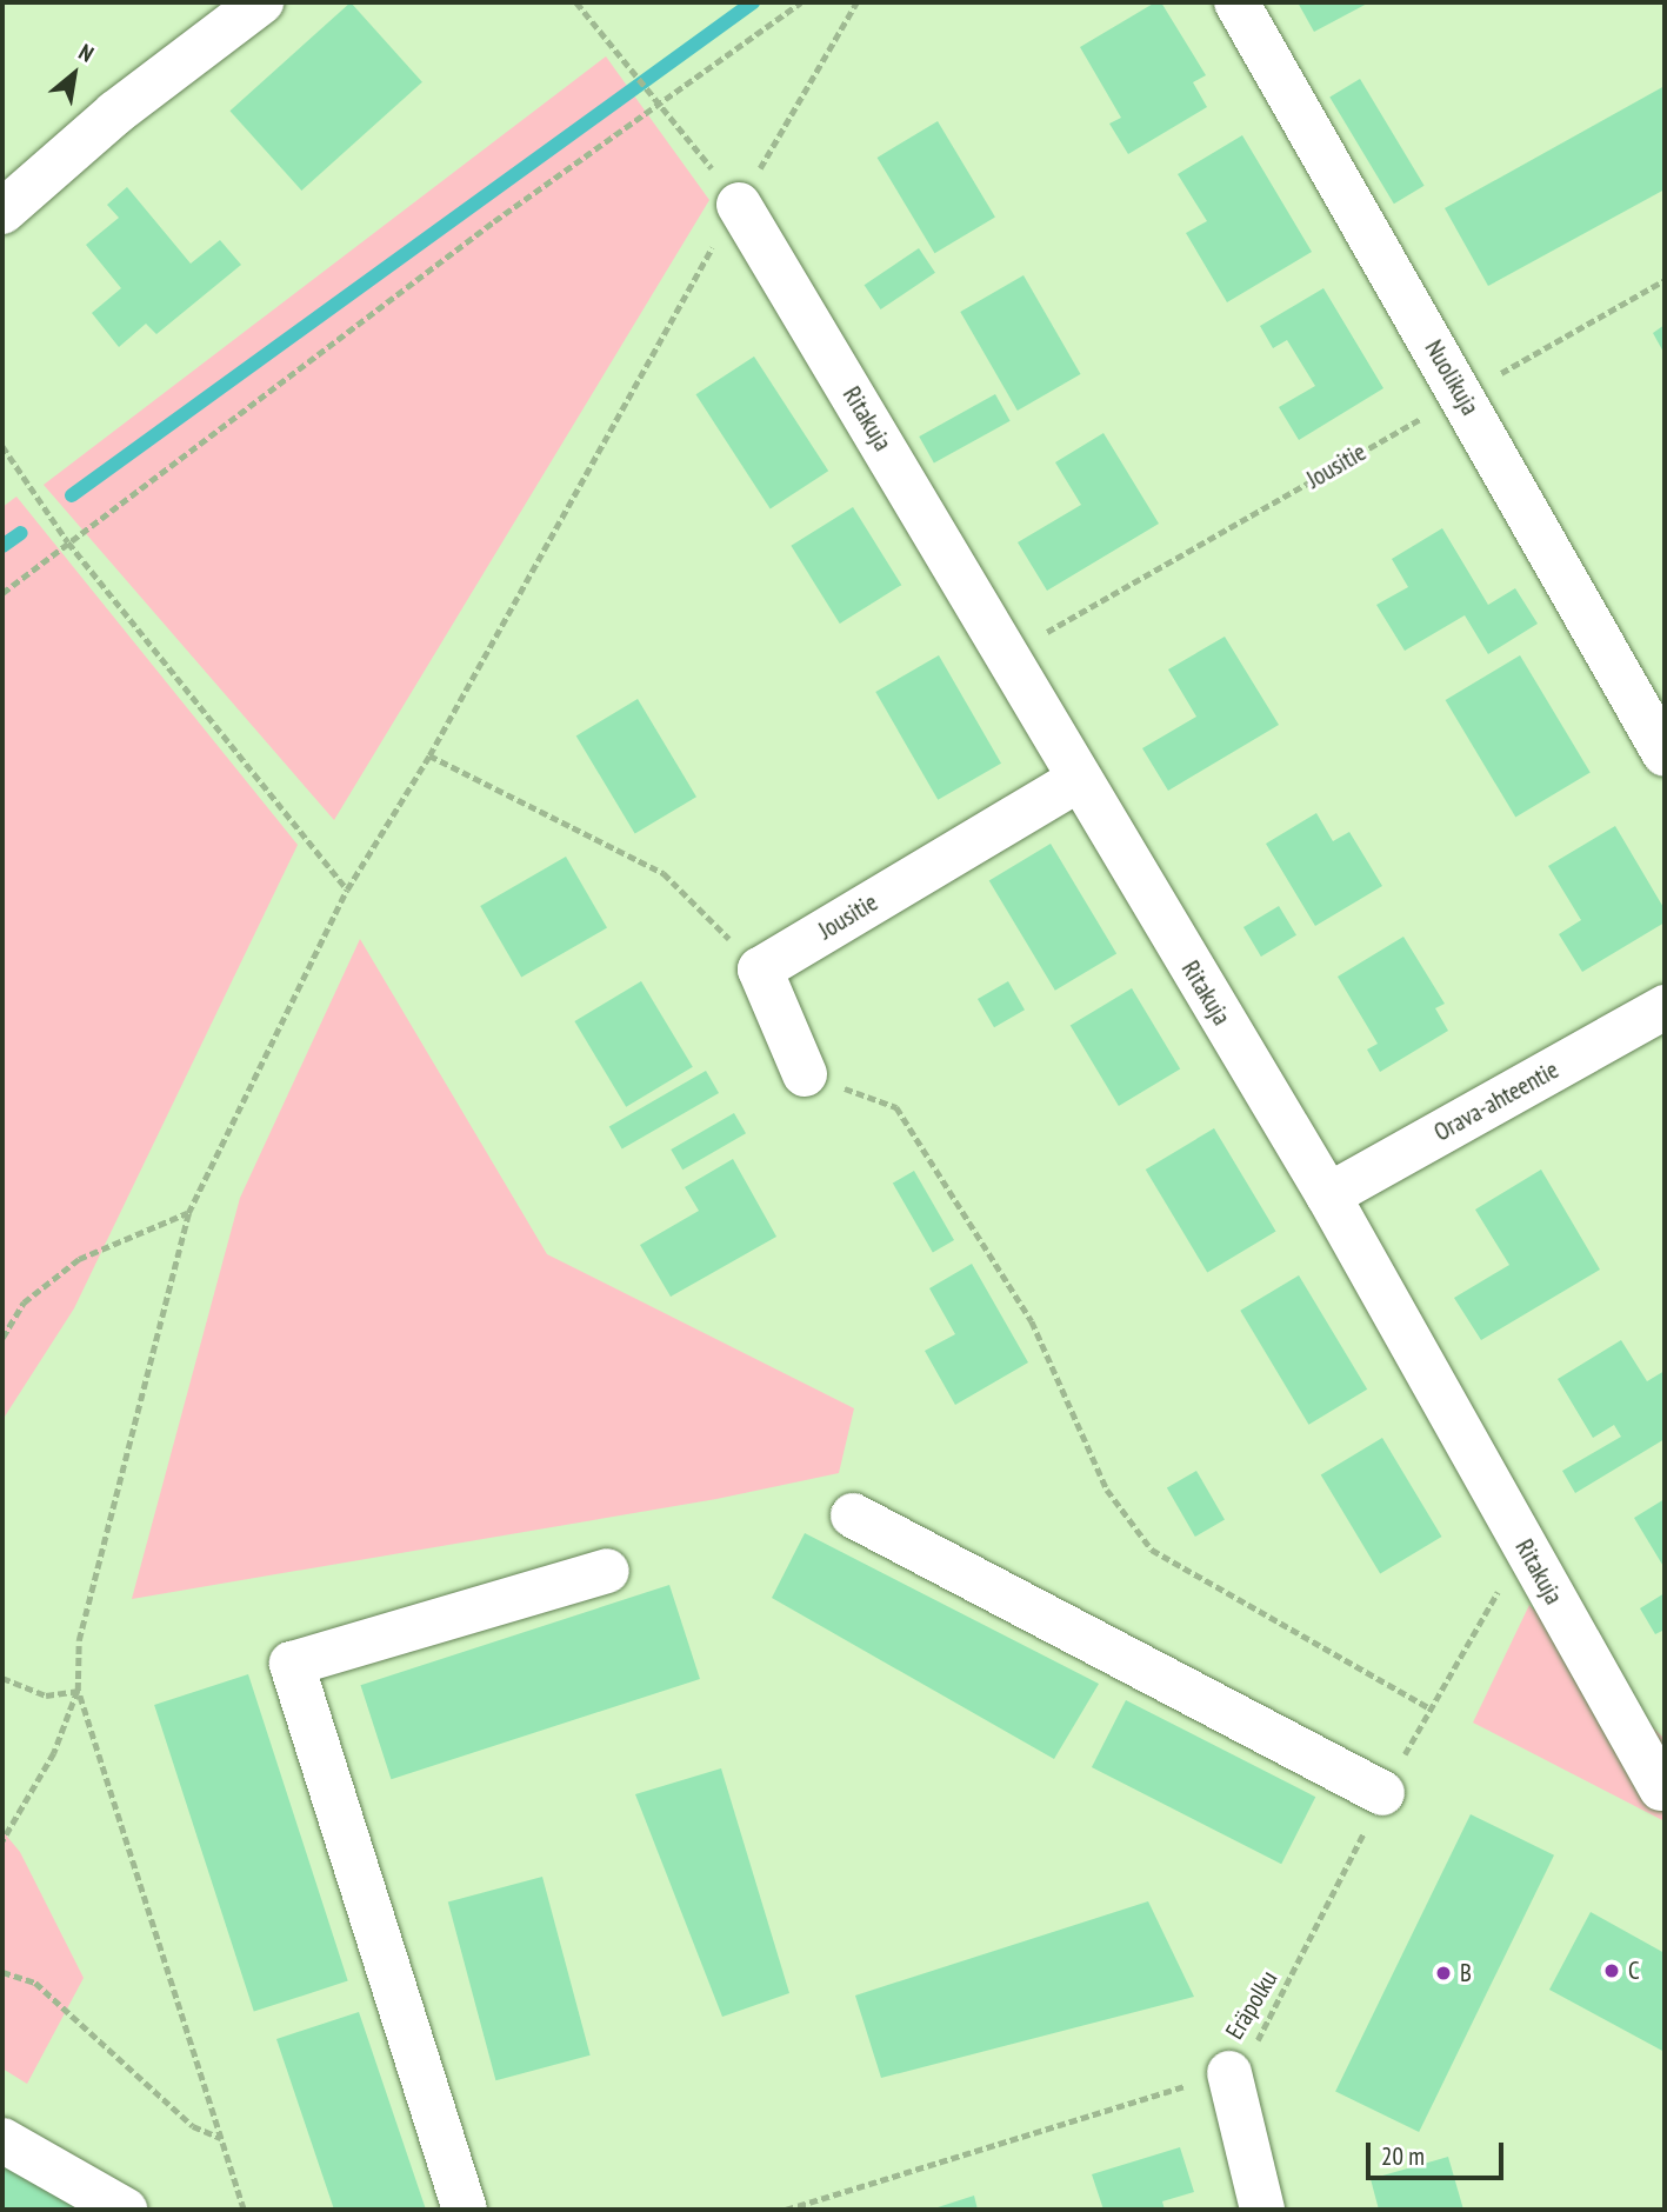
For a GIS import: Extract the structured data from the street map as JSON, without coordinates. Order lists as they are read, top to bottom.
{
  "streets": {
    "street": [
      "Nuolikuja",
      "Ritakuja",
      "Jousitie",
      "Orava-ahteentie"
    ],
    "path": ["Eräpolku"]
  },
  "crossings": [
    ["Nuolikuja", "Jousitie"],
    ["Ritakuja", "Jousitie"],
    ["Ritakuja", "Orava-ahteentie"],
    ["Ritakuja", "Eräpolku"]
  ],
  "places": ["C", "B"],
  "scale_bar": "20 m",
  "north": "top right"
}
